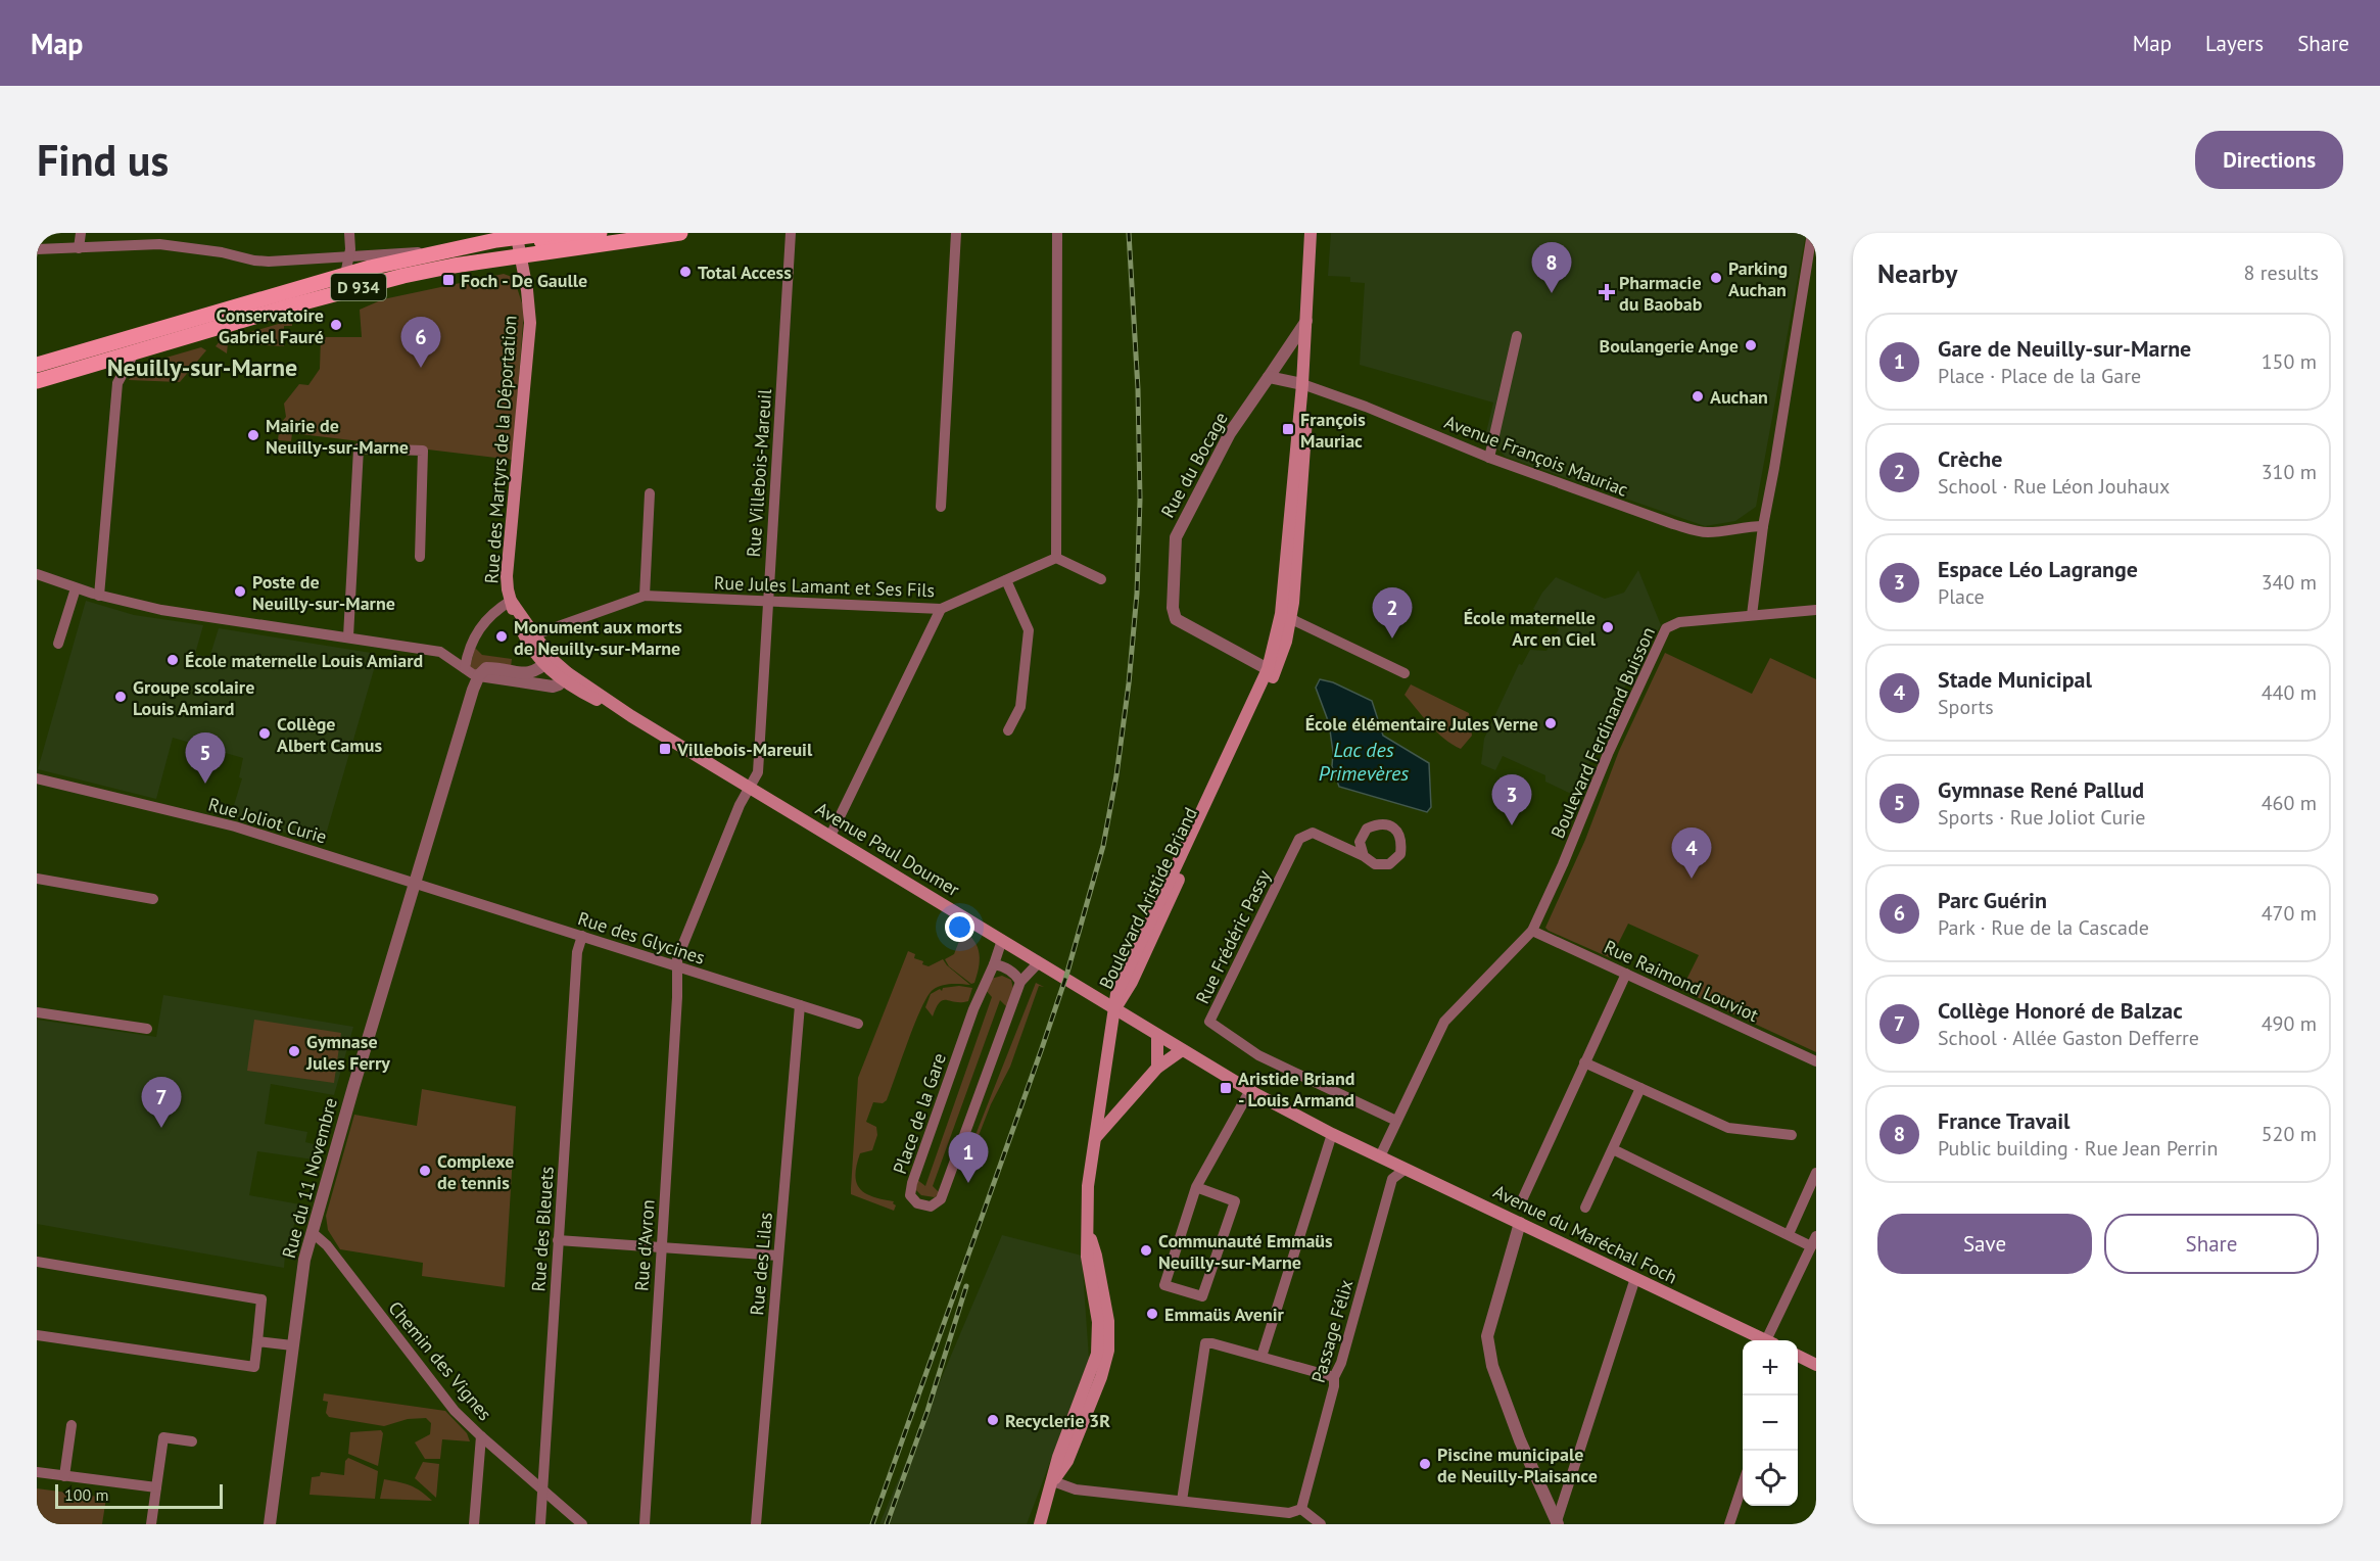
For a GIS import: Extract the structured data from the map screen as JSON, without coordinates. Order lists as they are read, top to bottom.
{
  "streets": {
    "main road": [
      "D 934",
      "Rue des Martyrs de la Déportation",
      "Avenue Paul Doumer",
      "Boulevard Aristide Briand",
      "Avenue du Maréchal Foch"
    ],
    "street": [
      "Avenue François Mauriac",
      "Rue du Bocage",
      "Rue Villebois-Mareuil",
      "Rue Jules Lamant et Ses Fils",
      "Boulevard Ferdinand Buisson",
      "Rue Joliot Curie",
      "Rue Frédéric Passy",
      "Rue des Glycines",
      "Rue Raimond Louviot",
      "Place de la Gare",
      "Rue du 11 Novembre",
      "Rue des Bleuets",
      "Rue d'Avron",
      "Rue des Lilas",
      "Passage Félix",
      "Chemin des Vignes"
    ]
  },
  "crossings": [
    ["D 934", "Rue des Martyrs de la Déportation"],
    ["Rue des Martyrs de la Déportation", "Rue Jules Lamant et Ses Fils"],
    ["Rue des Martyrs de la Déportation", "Avenue Paul Doumer"],
    ["Avenue François Mauriac", "Boulevard Aristide Briand"],
    ["Rue du Bocage", "Boulevard Aristide Briand"],
    ["Rue Villebois-Mareuil", "Rue Jules Lamant et Ses Fils"],
    ["Rue Villebois-Mareuil", "Avenue Paul Doumer"],
    ["Rue Villebois-Mareuil", "Rue d'Avron"],
    ["Rue Jules Lamant et Ses Fils", "Avenue Paul Doumer"],
    ["Boulevard Ferdinand Buisson", "Rue Frédéric Passy"],
    ["Boulevard Ferdinand Buisson", "Rue Raimond Louviot"],
    ["Boulevard Ferdinand Buisson", "Avenue du Maréchal Foch"],
    ["Rue Joliot Curie", "Rue des Glycines"],
    ["Rue Joliot Curie", "Rue du 11 Novembre"],
    ["Avenue Paul Doumer", "Boulevard Aristide Briand"],
    ["Avenue Paul Doumer", "Place de la Gare"],
    ["Avenue Paul Doumer", "Avenue du Maréchal Foch"],
    ["Avenue Paul Doumer", "Rue d'Avron"],
    ["Rue des Glycines", "Rue du 11 Novembre"],
    ["Rue des Glycines", "Rue des Bleuets"],
    ["Rue des Glycines", "Rue d'Avron"],
    ["Rue des Glycines", "Rue des Lilas"],
    ["Rue du 11 Novembre", "Chemin des Vignes"],
    ["Rue des Bleuets", "Chemin des Vignes"],
    ["Avenue du Maréchal Foch", "Passage Félix"]
  ],
  "districts": ["Neuilly-sur-Marne"],
  "water": ["Lac des Primevères"],
  "places": {
    "other": [
      "Total Access",
      "Parking Auchan",
      "Conservatoire Gabriel Fauré",
      "Boulangerie Ange",
      "Auchan",
      "Mairie de Neuilly-sur-Marne",
      "Poste de Neuilly-sur-Marne",
      "École maternelle Arc en Ciel",
      "Monument aux morts de Neuilly-sur-Marne",
      "École maternelle Louis Amiard",
      "Groupe scolaire Louis Amiard",
      "École élémentaire Jules Verne",
      "Collège Albert Camus",
      "Gymnase Jules Ferry",
      "Complexe de tennis",
      "Communauté Emmaüs Neuilly-sur-Marne",
      "Emmaüs Avenir",
      "Recyclerie 3R",
      "Piscine municipale de Neuilly-Plaisance"
    ],
    "transit": [
      "Foch - De Gaulle",
      "François Mauriac",
      "Villebois-Mareuil",
      "Aristide Briand - Louis Armand"
    ],
    "health": ["Pharmacie du Baobab"]
  },
  "scale_bar": "100 m",
  "page": {
    "header": "Map",
    "nav": ["Map", "Layers", "Share"],
    "buttons": [
      "Directions",
      ["Save", "Share"]
    ],
    "title": "Find us",
    "heading": ["Nearby", "8 results"],
    "pins": [
      "8",
      "6",
      "2",
      "5",
      "3",
      "4",
      "7",
      "1"
    ],
    "list": [
      {
        "mark": "1",
        "name": "Gare de Neuilly-sur-Marne",
        "note": "Place · Place de la Gare",
        "value": "150 m"
      },
      {
        "mark": "2",
        "name": "Crèche",
        "note": "School · Rue Léon Jouhaux",
        "value": "310 m"
      },
      {
        "mark": "3",
        "name": "Espace Léo Lagrange",
        "note": "Place",
        "value": "340 m"
      },
      {
        "mark": "4",
        "name": "Stade Municipal",
        "note": "Sports",
        "value": "440 m"
      },
      {
        "mark": "5",
        "name": "Gymnase René Pallud",
        "note": "Sports · Rue Joliot Curie",
        "value": "460 m"
      },
      {
        "mark": "6",
        "name": "Parc Guérin",
        "note": "Park · Rue de la Cascade",
        "value": "470 m"
      },
      {
        "mark": "7",
        "name": "Collège Honoré de Balzac",
        "note": "School · Allée Gaston Defferre",
        "value": "490 m"
      },
      {
        "mark": "8",
        "name": "France Travail",
        "note": "Public building · Rue Jean Perrin",
        "value": "520 m"
      }
    ],
    "map_buttons": ["+", "−"],
    "scale": "100 m"
  }
}
